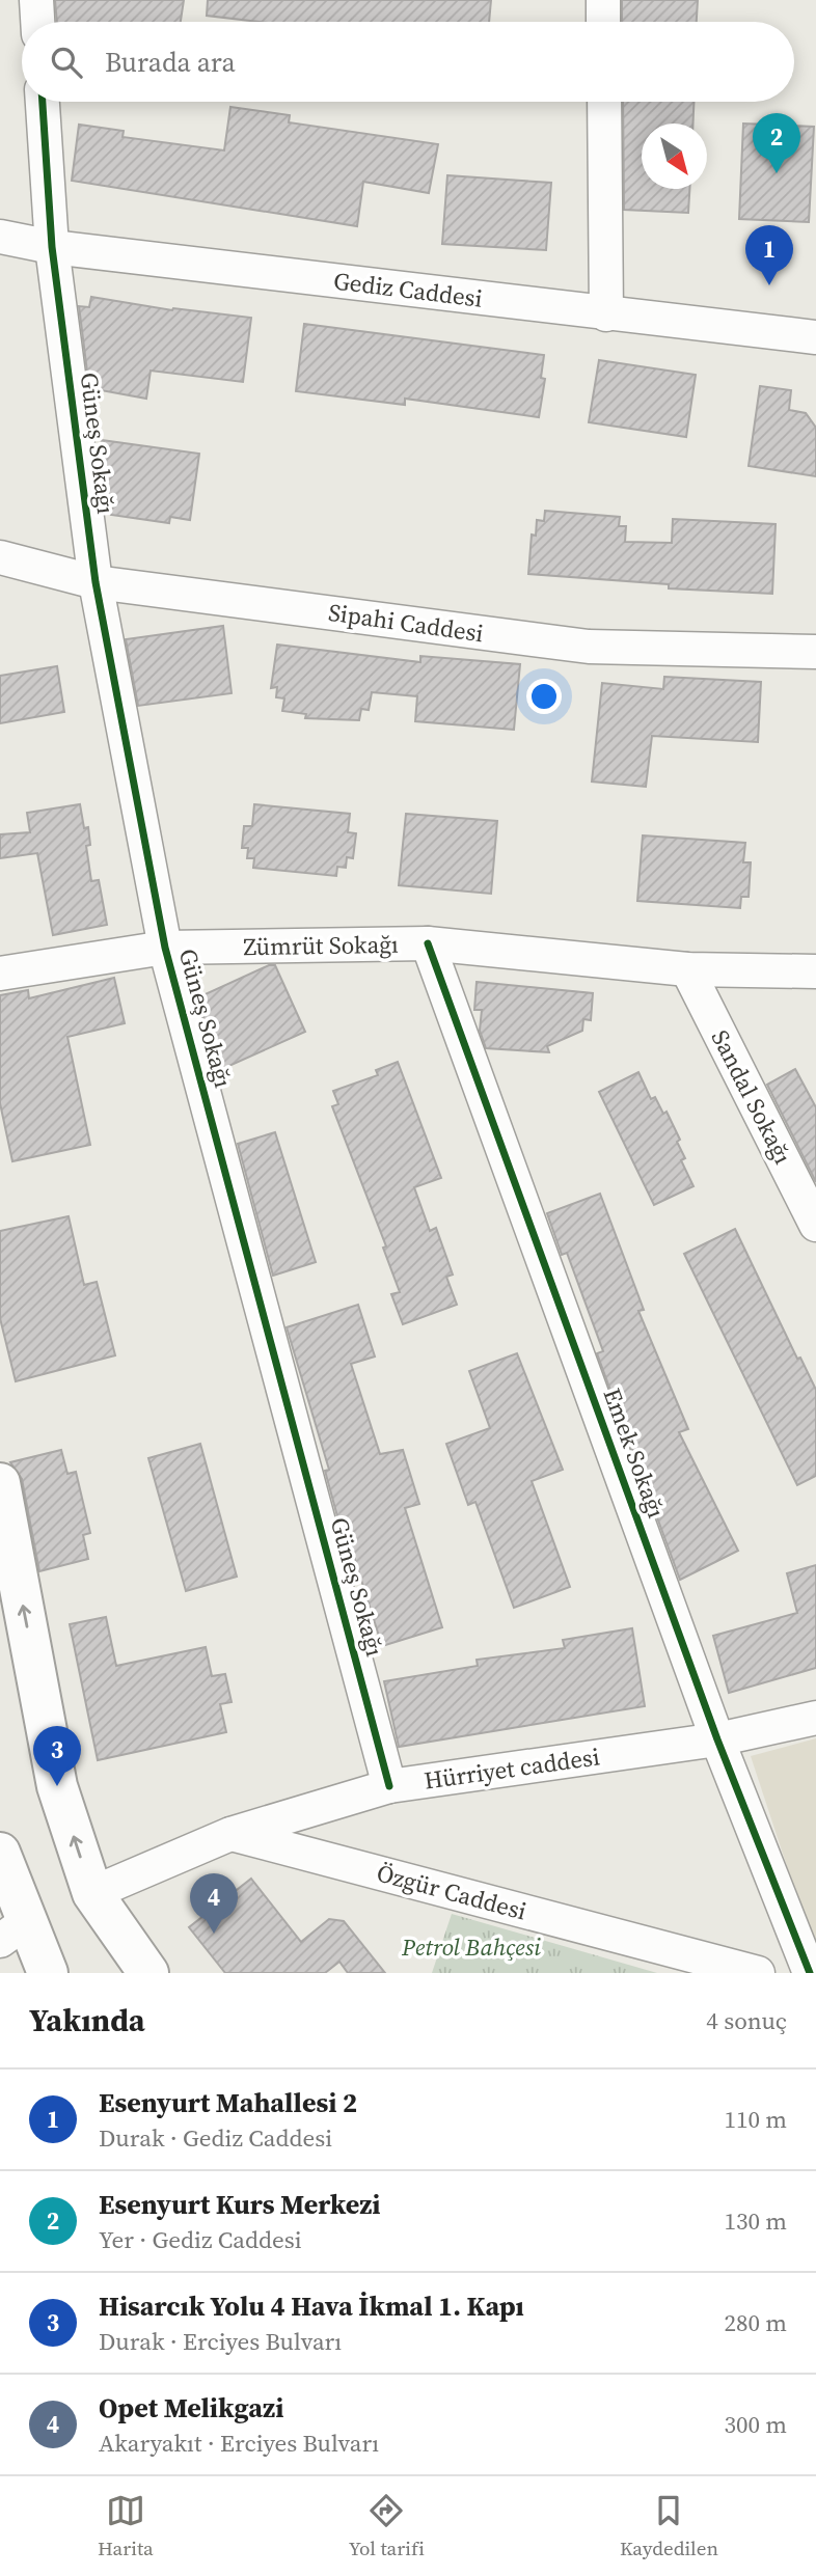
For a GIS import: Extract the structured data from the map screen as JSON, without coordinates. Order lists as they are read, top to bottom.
{
  "streets": {
    "street": [
      "Gediz Caddesi",
      "Güneş Sokağı",
      "Sipahi Caddesi",
      "Zümrüt Sokağı",
      "Sandal Sokağı",
      "Emek Sokağı",
      "Hürriyet caddesi",
      "Özgür Caddesi"
    ]
  },
  "crossings": [
    ["Gediz Caddesi", "Güneş Sokağı"],
    ["Güneş Sokağı", "Sipahi Caddesi"],
    ["Güneş Sokağı", "Zümrüt Sokağı"],
    ["Güneş Sokağı", "Hürriyet caddesi"],
    ["Zümrüt Sokağı", "Sandal Sokağı"],
    ["Zümrüt Sokağı", "Emek Sokağı"],
    ["Emek Sokağı", "Hürriyet caddesi"],
    ["Hürriyet caddesi", "Özgür Caddesi"]
  ],
  "parks": ["Petrol Bahçesi"],
  "north": "bottom right",
  "page": {
    "search": "Burada ara",
    "pins": [
      "2",
      "1",
      "3",
      "4"
    ],
    "heading": ["Yakında", "4 sonuç"],
    "list": [
      {
        "mark": "1",
        "name": "Esenyurt Mahallesi 2",
        "note": "Durak · Gediz Caddesi",
        "value": "110 m"
      },
      {
        "mark": "2",
        "name": "Esenyurt Kurs Merkezi",
        "note": "Yer · Gediz Caddesi",
        "value": "130 m"
      },
      {
        "mark": "3",
        "name": "Hisarcık Yolu 4 Hava İkmal 1. Kapı",
        "note": "Durak · Erciyes Bulvarı",
        "value": "280 m"
      },
      {
        "mark": "4",
        "name": "Opet Melikgazi",
        "note": "Akaryakıt · Erciyes Bulvarı",
        "value": "300 m"
      }
    ],
    "nav": ["Harita", "Yol tarifi", "Kaydedilen"]
  }
}
